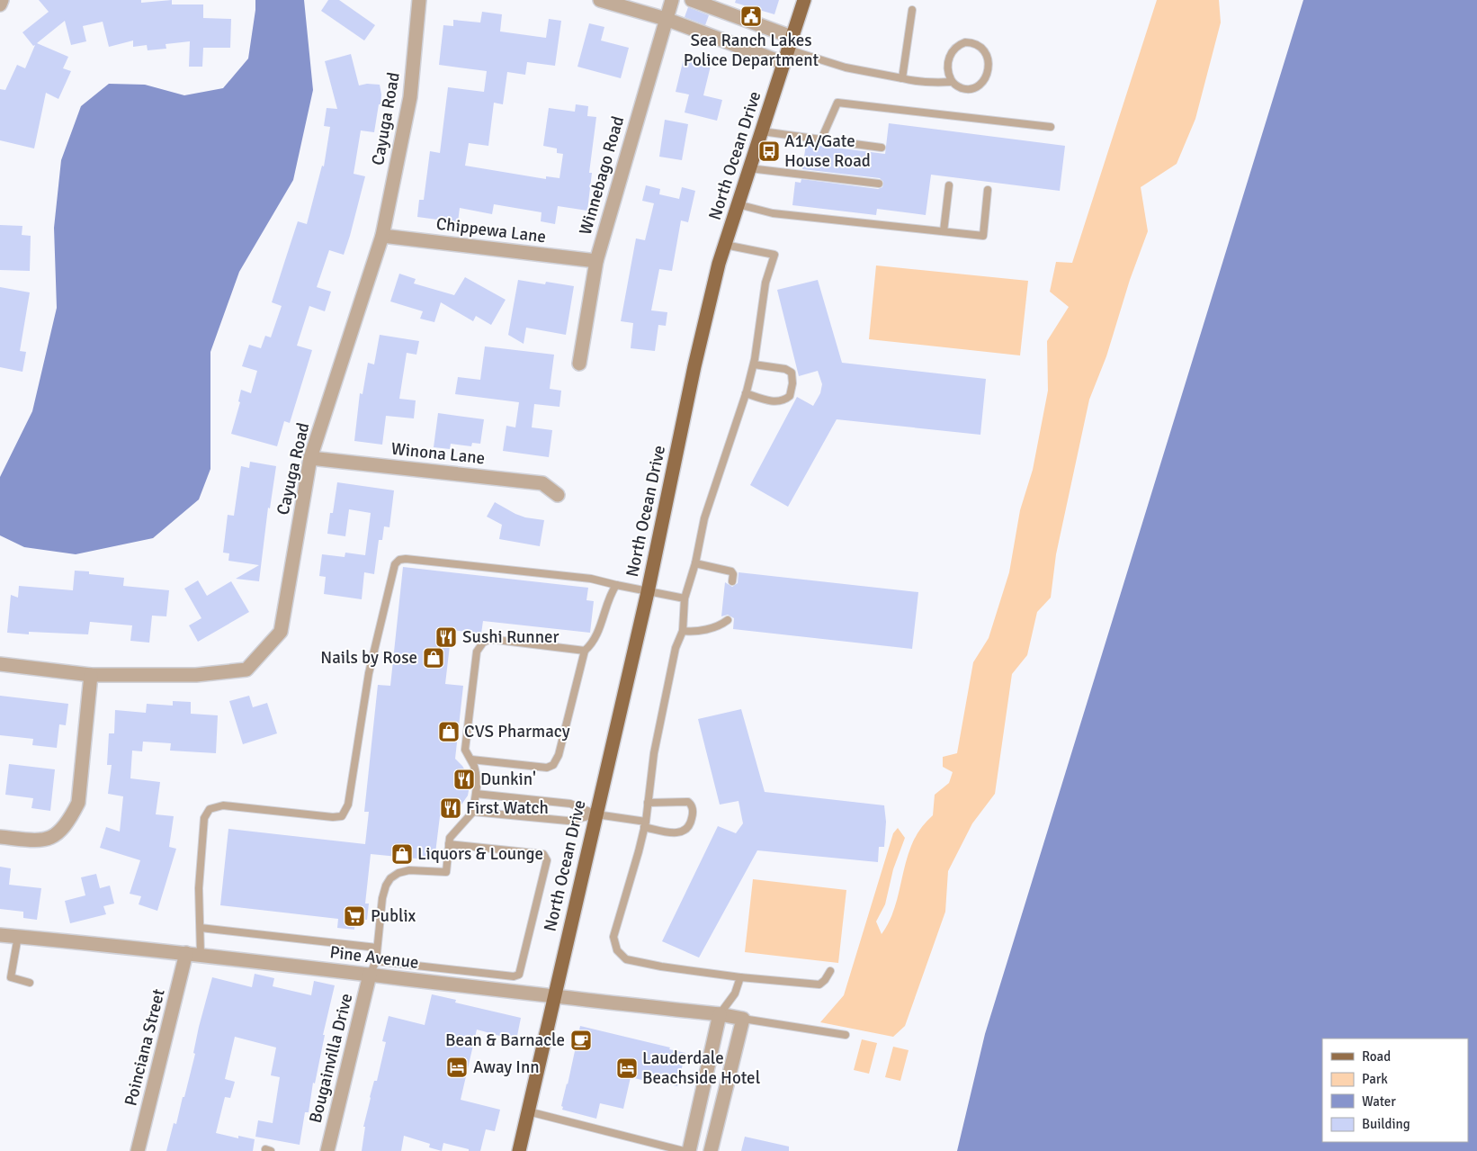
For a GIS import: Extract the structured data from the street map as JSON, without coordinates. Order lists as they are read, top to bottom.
{
  "streets": {
    "main road": ["North Ocean Drive"],
    "street": [
      "Cayuga Road",
      "Winnebago Road",
      "Chippewa Lane",
      "Winona Lane",
      "Pine Avenue",
      "Poinciana Street",
      "Bougainvilla Drive"
    ]
  },
  "crossings": [
    ["Cayuga Road", "Chippewa Lane"],
    ["Cayuga Road", "Winona Lane"],
    ["North Ocean Drive", "Pine Avenue"],
    ["Winnebago Road", "Chippewa Lane"],
    ["Pine Avenue", "Poinciana Street"],
    ["Pine Avenue", "Bougainvilla Drive"]
  ],
  "places": {
    "public building": ["Sea Ranch Lakes Police Department"],
    "bus stop": ["A1A/Gate House Road"],
    "restaurant": ["Sushi Runner", "Dunkin'", "First Watch"],
    "shop": ["Nails by Rose", "CVS Pharmacy", "Liquors & Lounge"],
    "supermarket": ["Publix"],
    "cafe": ["Bean & Barnacle"],
    "hotel": ["Away Inn", "Lauderdale Beachside Hotel"]
  },
  "legend": [
    "Road",
    "Park",
    "Water",
    "Building"
  ]
}
